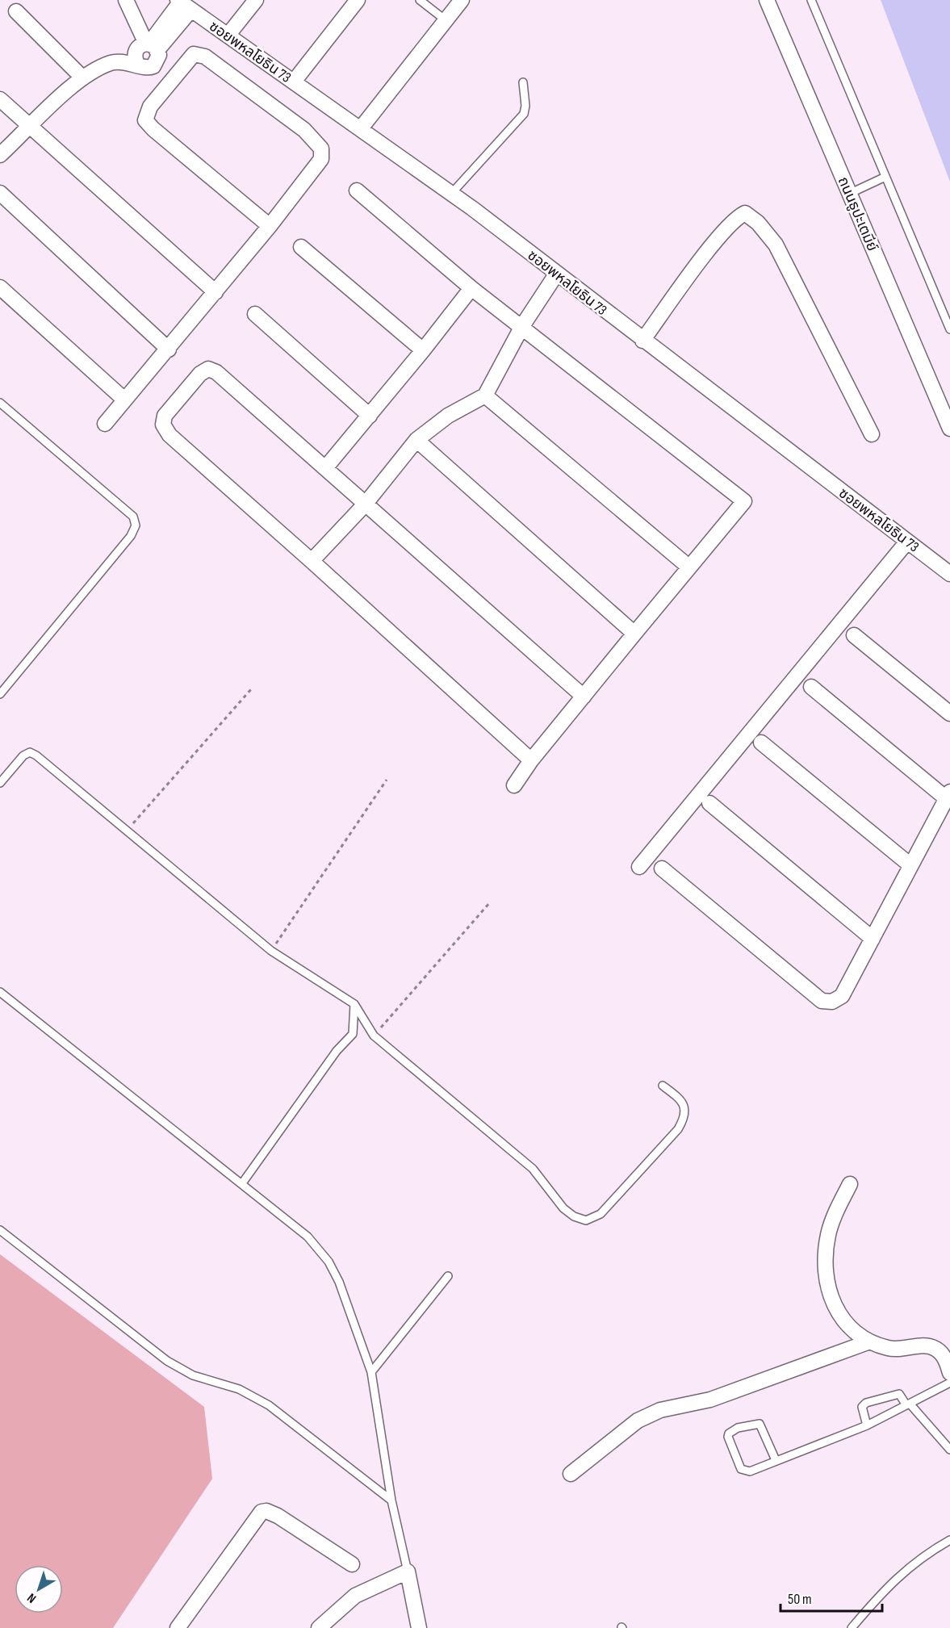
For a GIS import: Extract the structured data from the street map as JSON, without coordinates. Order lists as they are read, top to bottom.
{
  "streets": {
    "street": ["ซอยพหลโยธิน 73", "ถนนธูปะเตมีย์"]
  },
  "scale_bar": "50 m",
  "north": "bottom left"
}
